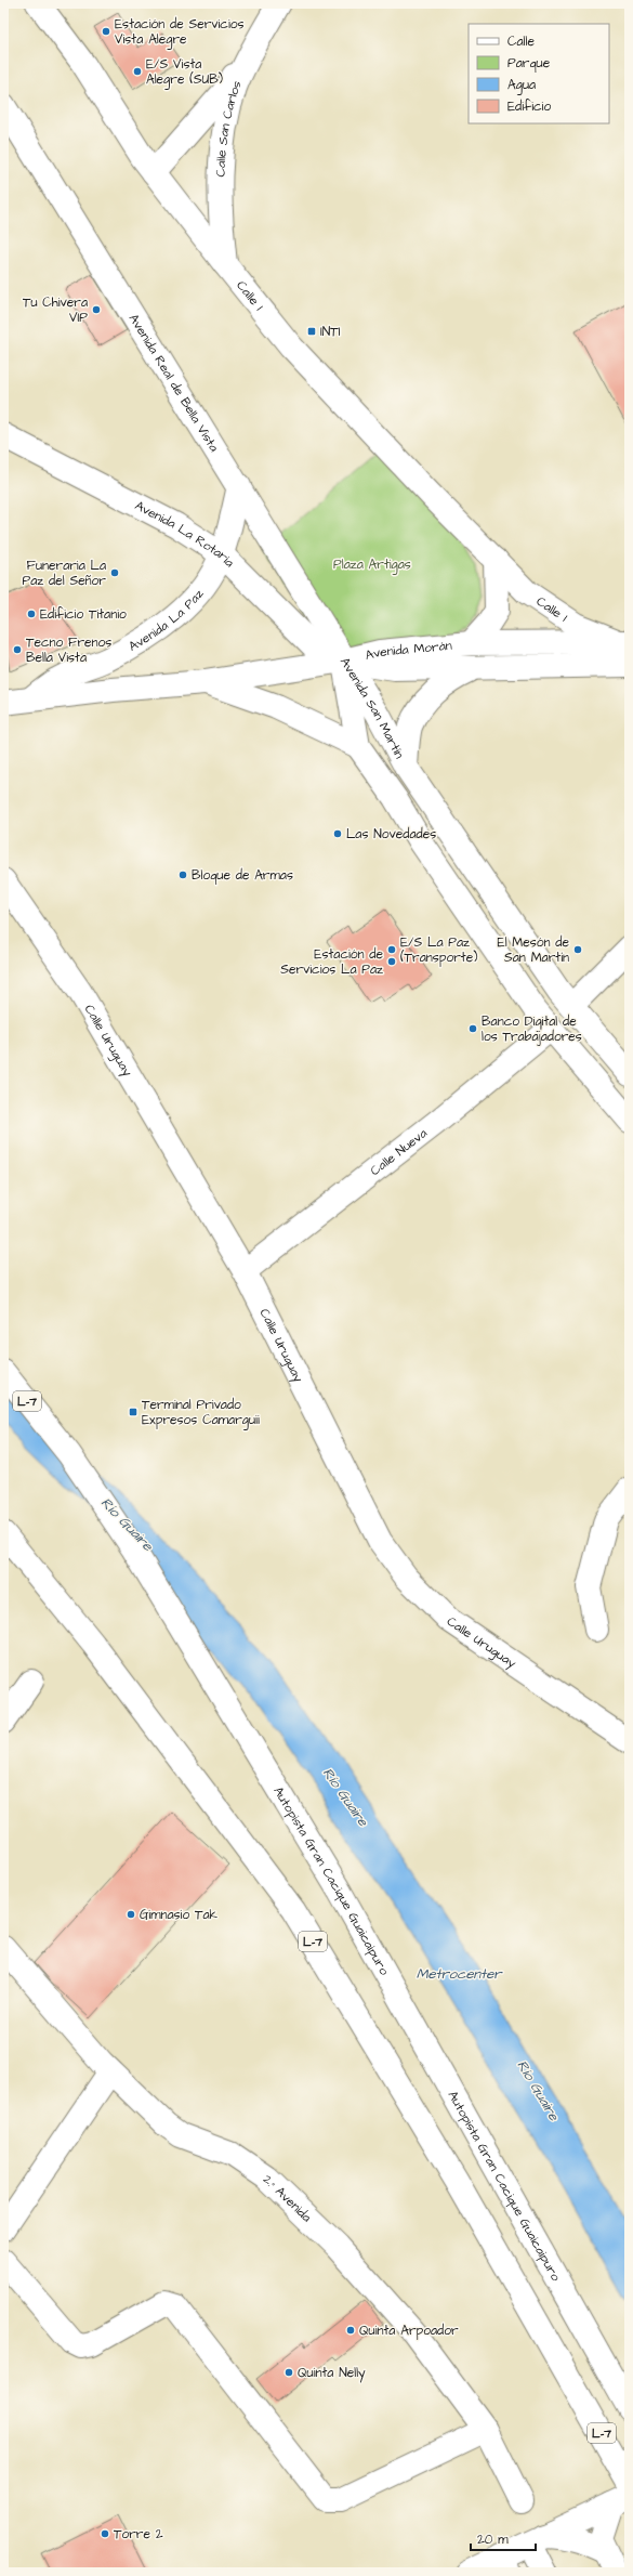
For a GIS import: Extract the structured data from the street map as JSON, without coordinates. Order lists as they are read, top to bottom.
{
  "streets": {
    "main road": [
      "Calle San Carlos",
      "Calle 1",
      "Avenida Real de Bella Vista",
      "Avenida La Rotaria",
      "Avenida La Paz",
      "Avenida Morán",
      "Avenida San Martín",
      "Calle Uruguay",
      "Calle Nueva",
      "L-7",
      "Autopista Gran Cacique Guaicaipuro",
      "2.° Avenida"
    ]
  },
  "crossings": [
    ["Calle San Carlos", "Calle 1"],
    ["Calle 1", "Avenida Morán"],
    ["Avenida Real de Bella Vista", "Avenida La Rotaria"],
    ["Avenida Real de Bella Vista", "Avenida La Paz"],
    ["Avenida Real de Bella Vista", "Avenida Morán"],
    ["Avenida Real de Bella Vista", "Avenida San Martín"],
    ["Avenida La Rotaria", "Avenida La Paz"],
    ["Avenida La Rotaria", "Avenida Morán"],
    ["Avenida La Rotaria", "Avenida San Martín"],
    ["Avenida Morán", "Avenida San Martín"],
    ["Avenida San Martín", "Calle Nueva"],
    ["Calle Uruguay", "Calle Nueva"]
  ],
  "water": ["Río Guaire", "Metrocenter"],
  "parks": ["Plaza Artigas"],
  "places": {
    "other": [
      "Estación de Servicios Vista Alegre",
      "E/S Vista Alegre (SUB)",
      "Tu Chivera VIP",
      "Funeraria La Paz del Señor",
      "Edificio Titanio",
      "Tecno Frenos Bella Vista",
      "Las Novedades",
      "Bloque de Armas",
      "E/S La Paz (Transporte)",
      "El Mesón de San Martín",
      "Estación de Servicios La Paz",
      "Banco Digital de los Trabajadores",
      "Gimnasio Tak",
      "Quinta Arpoador",
      "Quinta Nelly",
      "Torre 2"
    ],
    "transit": ["INTI", "Terminal Privado Expresos Camarguii"]
  },
  "legend": [
    "Calle",
    "Parque",
    "Agua",
    "Edificio"
  ],
  "scale_bar": "20 m"
}
